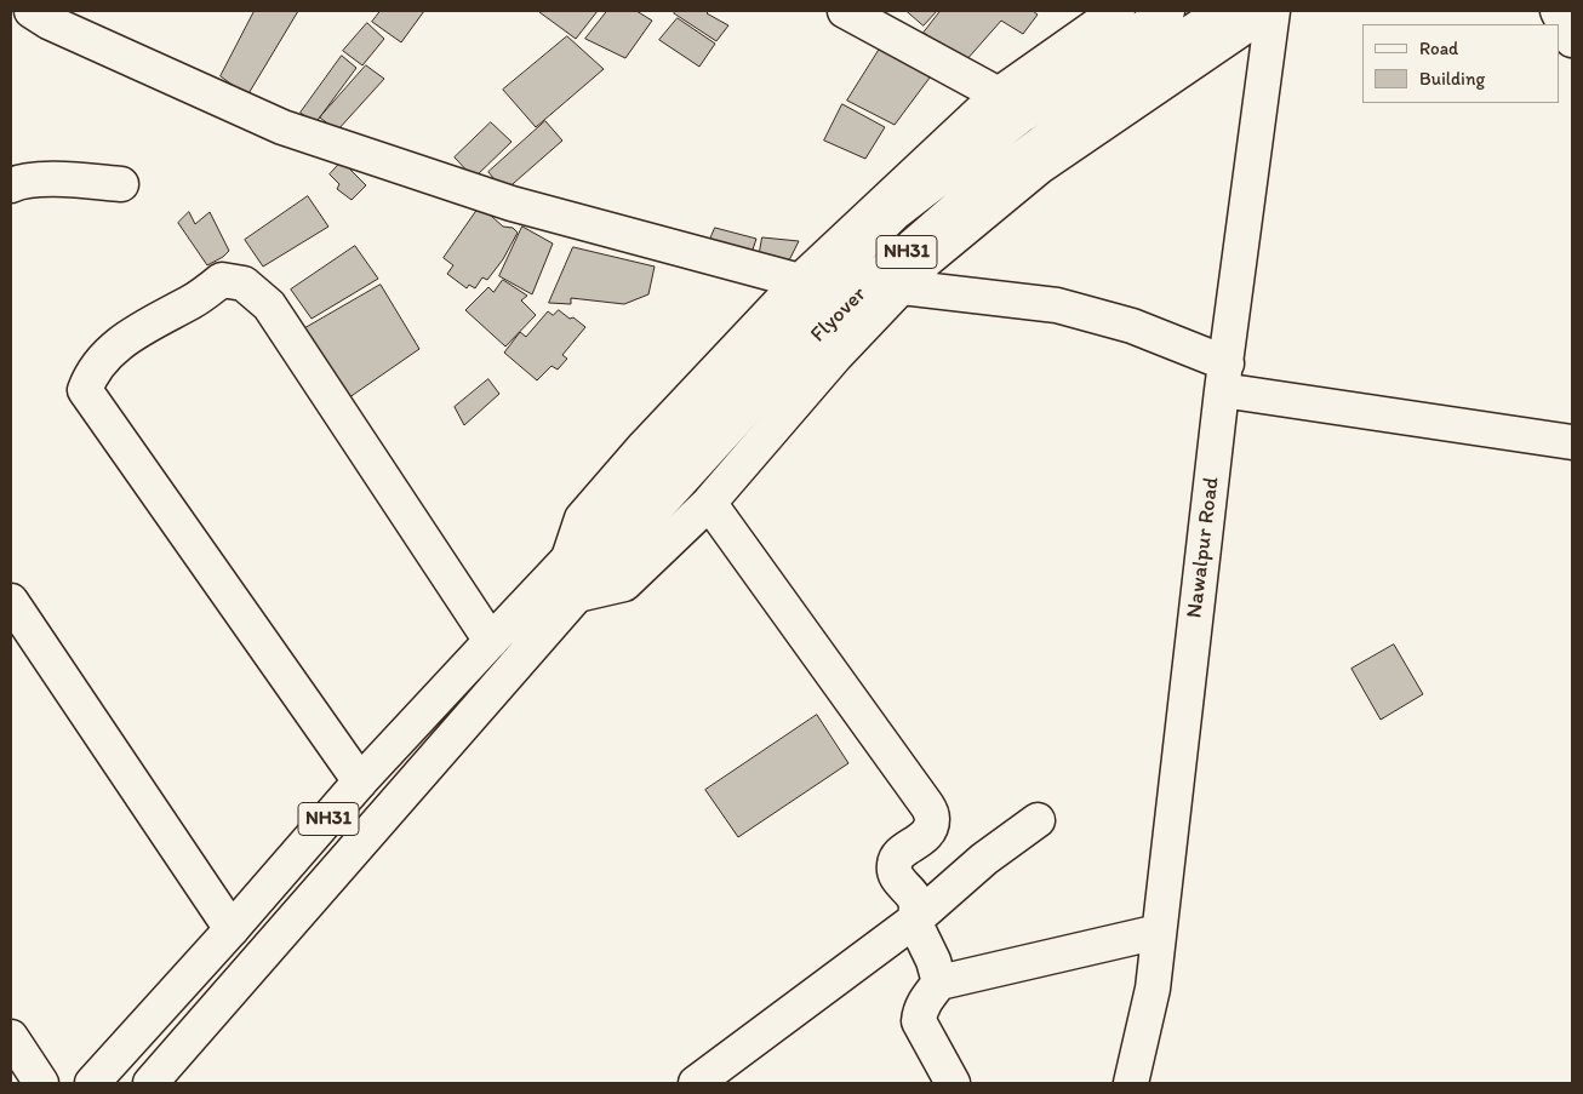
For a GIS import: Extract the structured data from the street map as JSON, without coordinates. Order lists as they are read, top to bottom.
{
  "streets": {
    "main road": ["NH31", "Flyover", "Nawalpur Road"]
  },
  "crossings": [
    ["NH31", "Flyover"]
  ],
  "legend": ["Road", "Building"]
}
